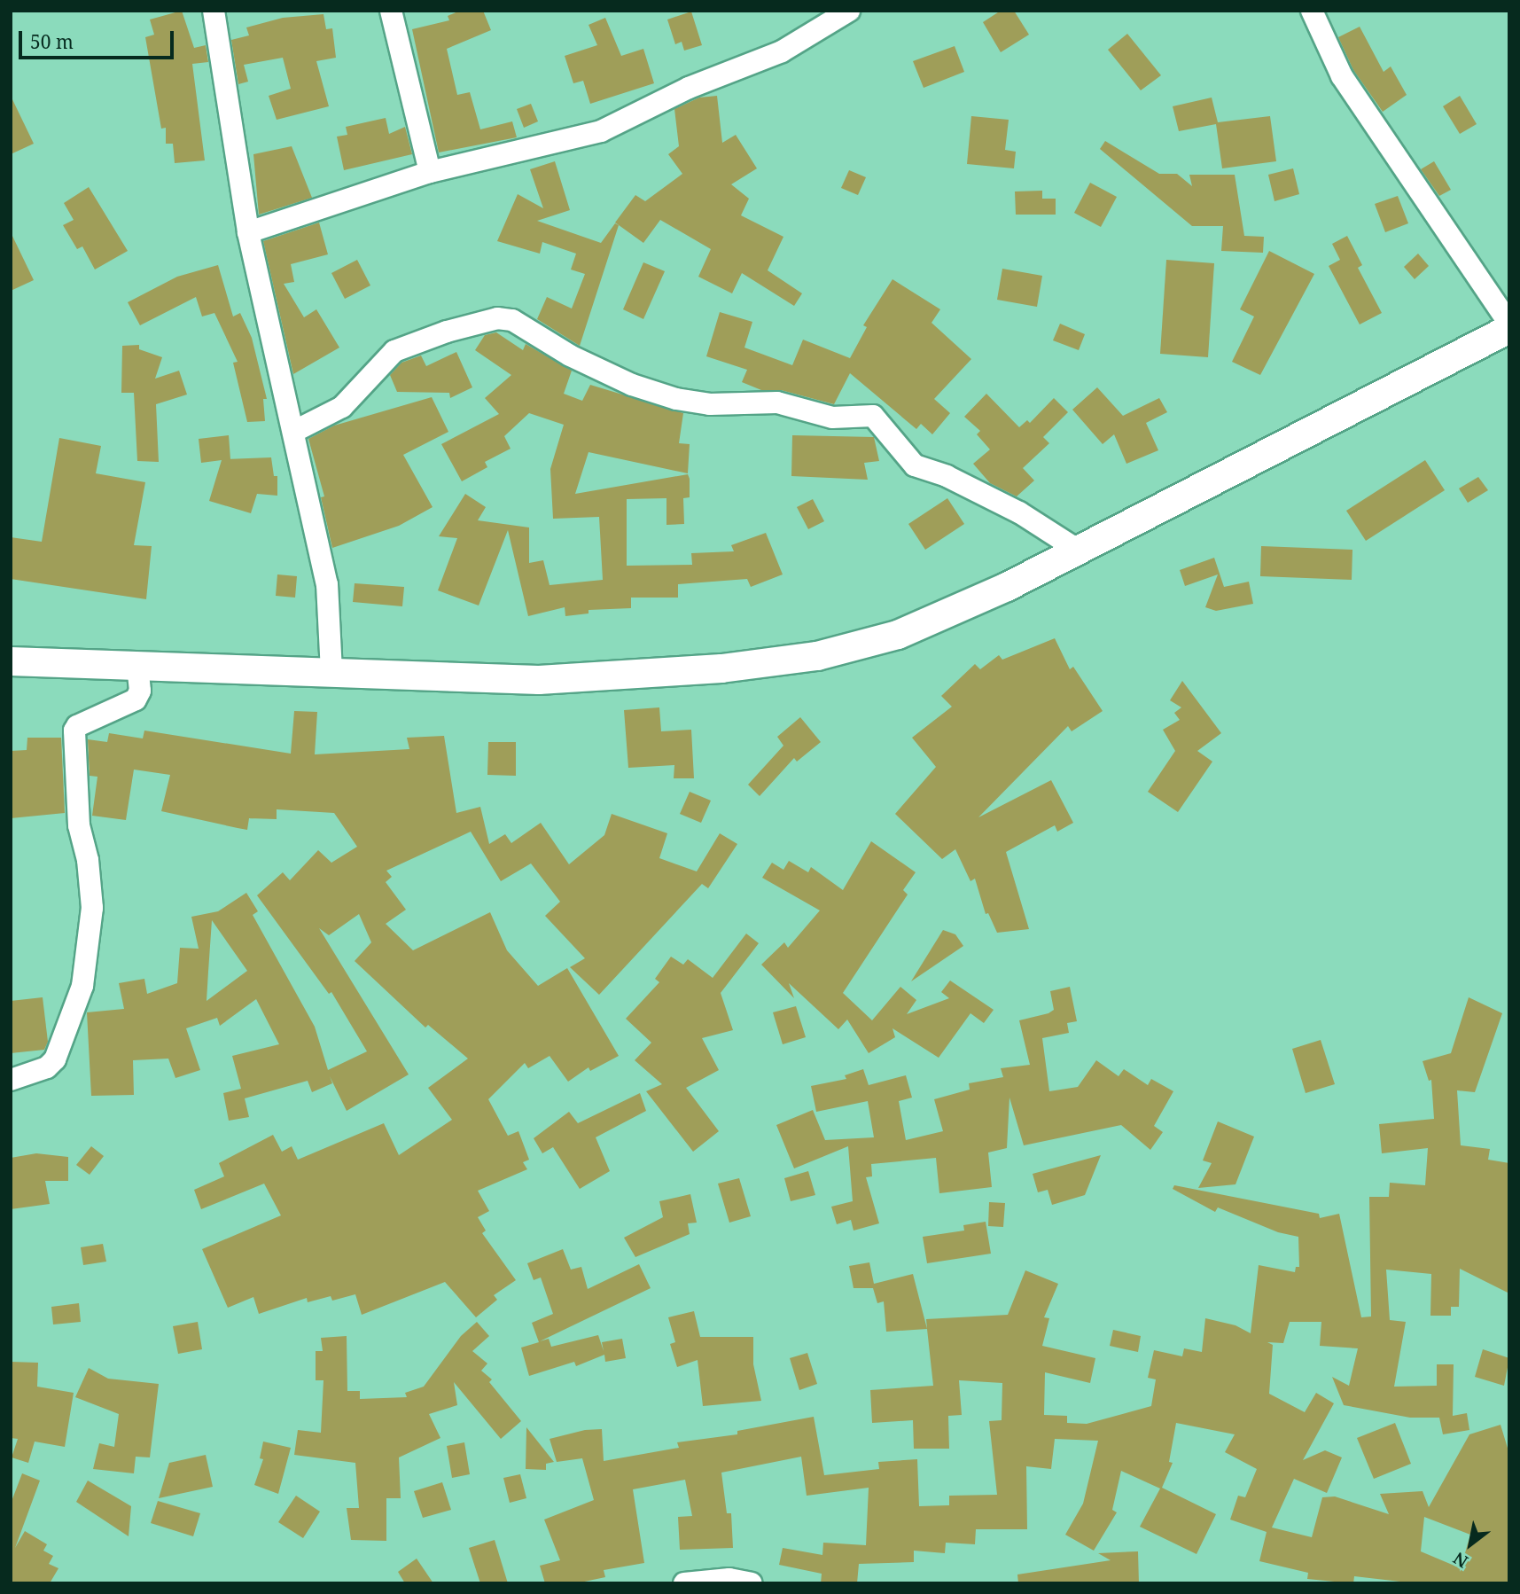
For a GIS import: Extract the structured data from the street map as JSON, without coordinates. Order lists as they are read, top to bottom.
{
  "scale_bar": "50 m",
  "north": "bottom left"
}
